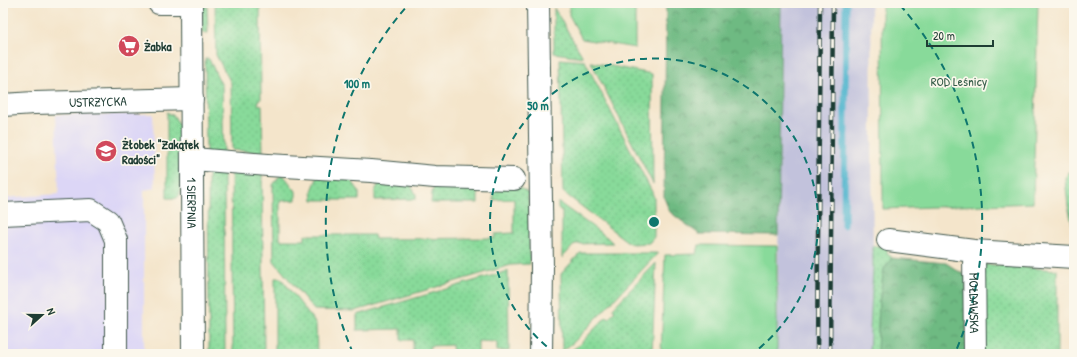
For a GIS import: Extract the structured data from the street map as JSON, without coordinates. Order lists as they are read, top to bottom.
{
  "streets": {
    "street": ["USTRZYCKA", "1 SIERPNIA", "MOŁDAWSKA"]
  },
  "crossings": [
    ["USTRZYCKA", "1 SIERPNIA"]
  ],
  "parks": ["ROD Leśnicy"],
  "places": {
    "supermarket": ["Żabka"],
    "school or university": ["Żłobek \"Zakątek Radości\""]
  },
  "scale_bar": "20 m",
  "north": "right",
  "rings": ["100 m", "50 m"]
}
